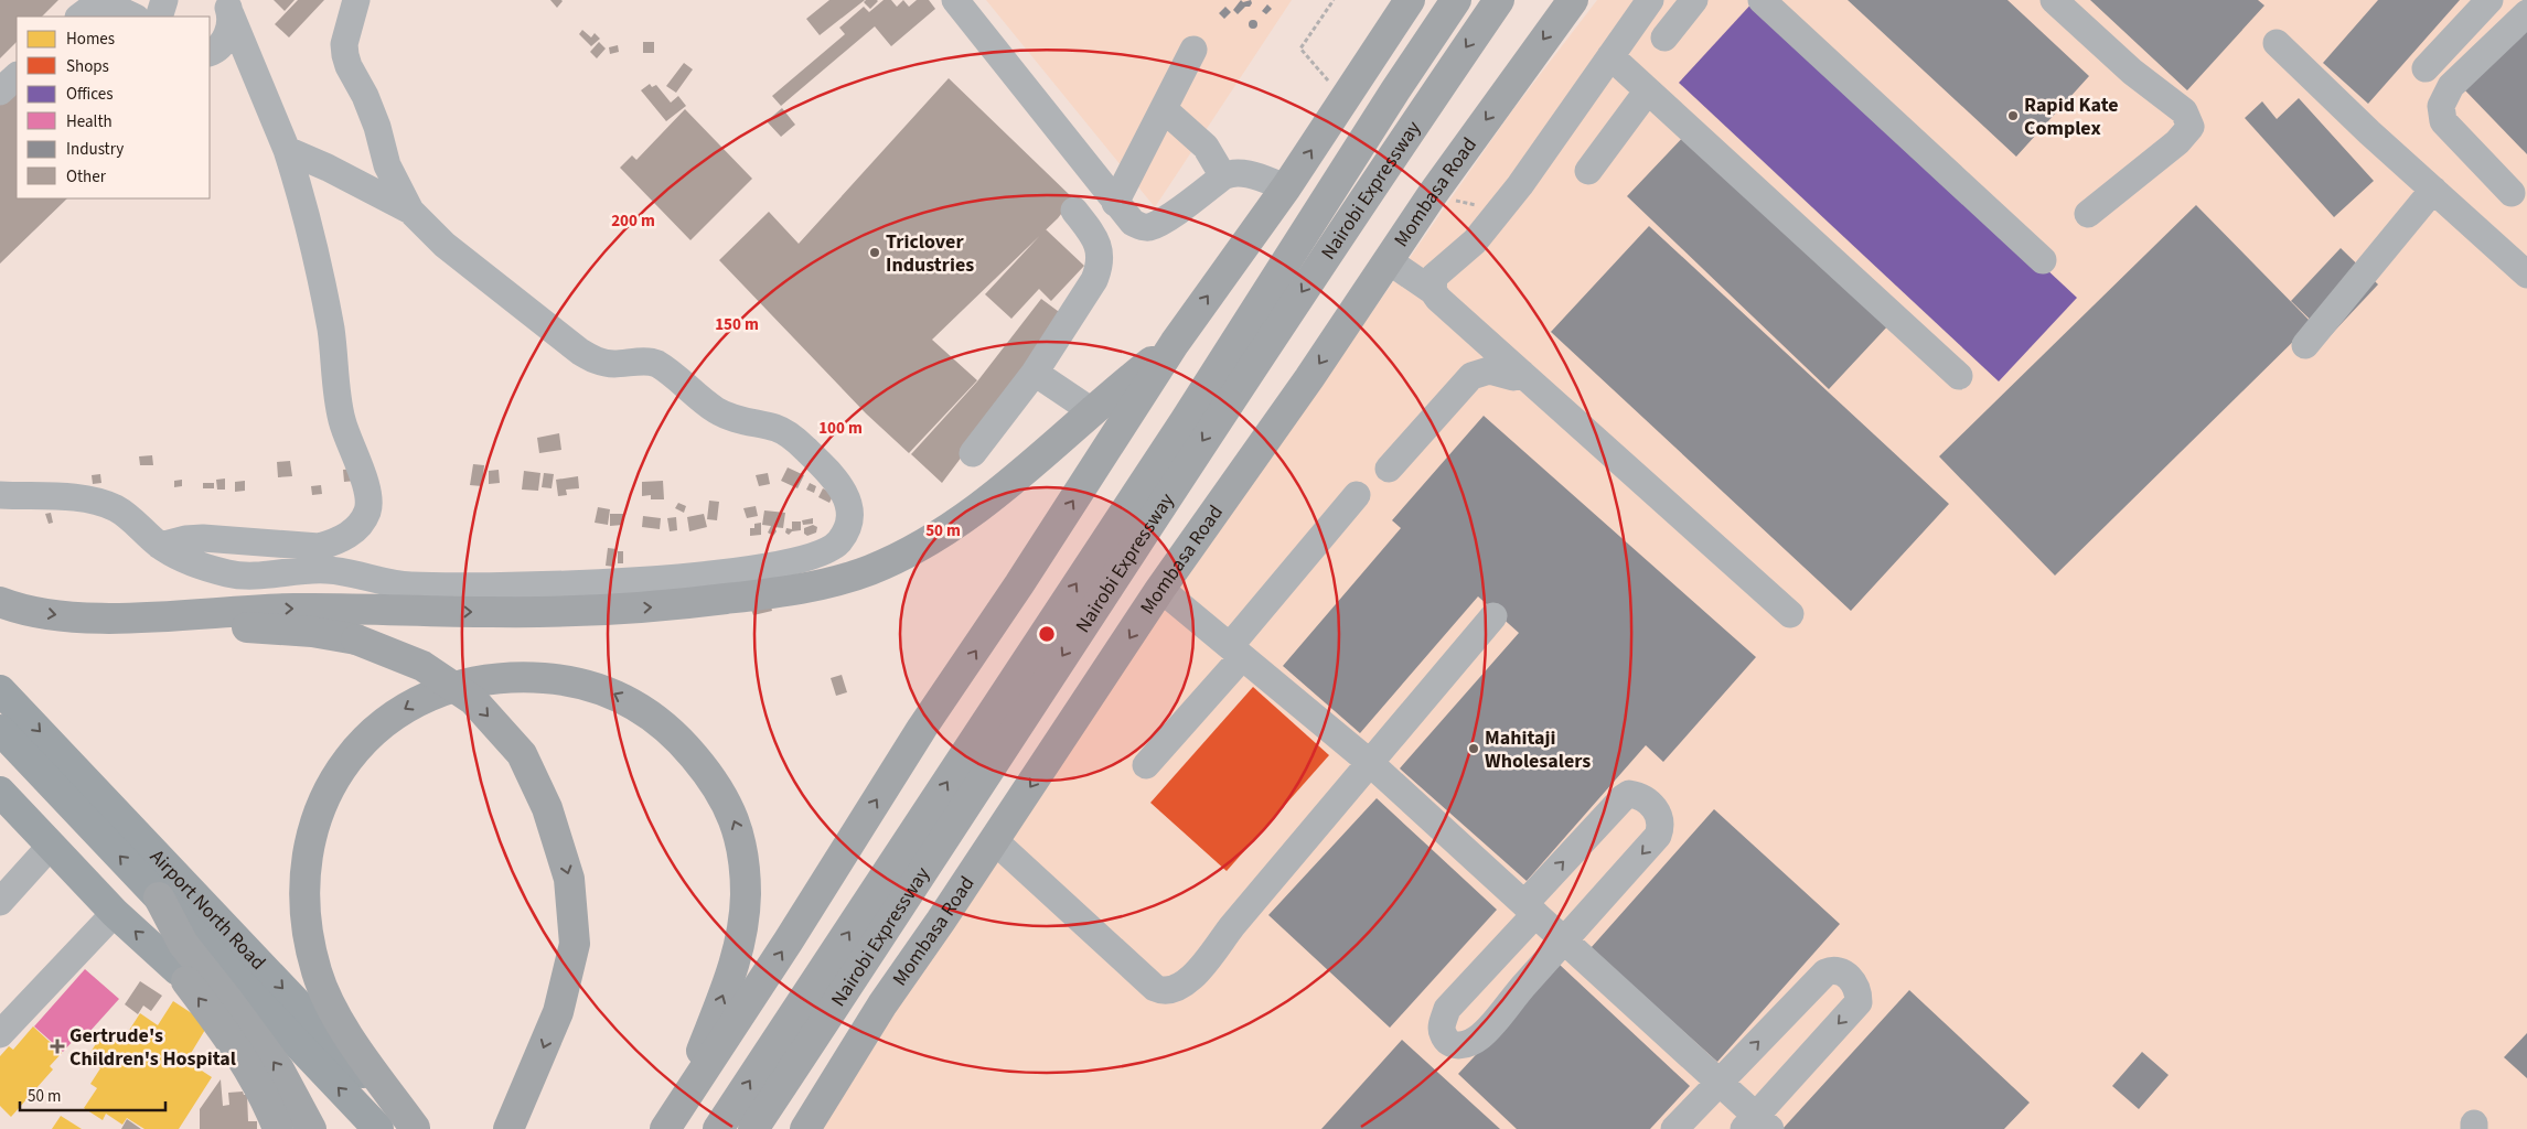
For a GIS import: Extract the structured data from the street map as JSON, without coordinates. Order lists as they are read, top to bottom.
{
  "streets": {
    "highway": ["Nairobi Expressway", "Mombasa Road"],
    "main road": ["Airport North Road"]
  },
  "places": {
    "other": ["Rapid Kate Complex", "Triclover Industries", "Mahitaji Wholesalers"],
    "health": ["Gertrude's Children's Hospital"]
  },
  "legend": [
    "Homes",
    "Shops",
    "Offices",
    "Health",
    "Industry",
    "Other"
  ],
  "scale_bar": "50 m",
  "rings": [
    "200 m",
    "150 m",
    "100 m",
    "50 m"
  ]
}
